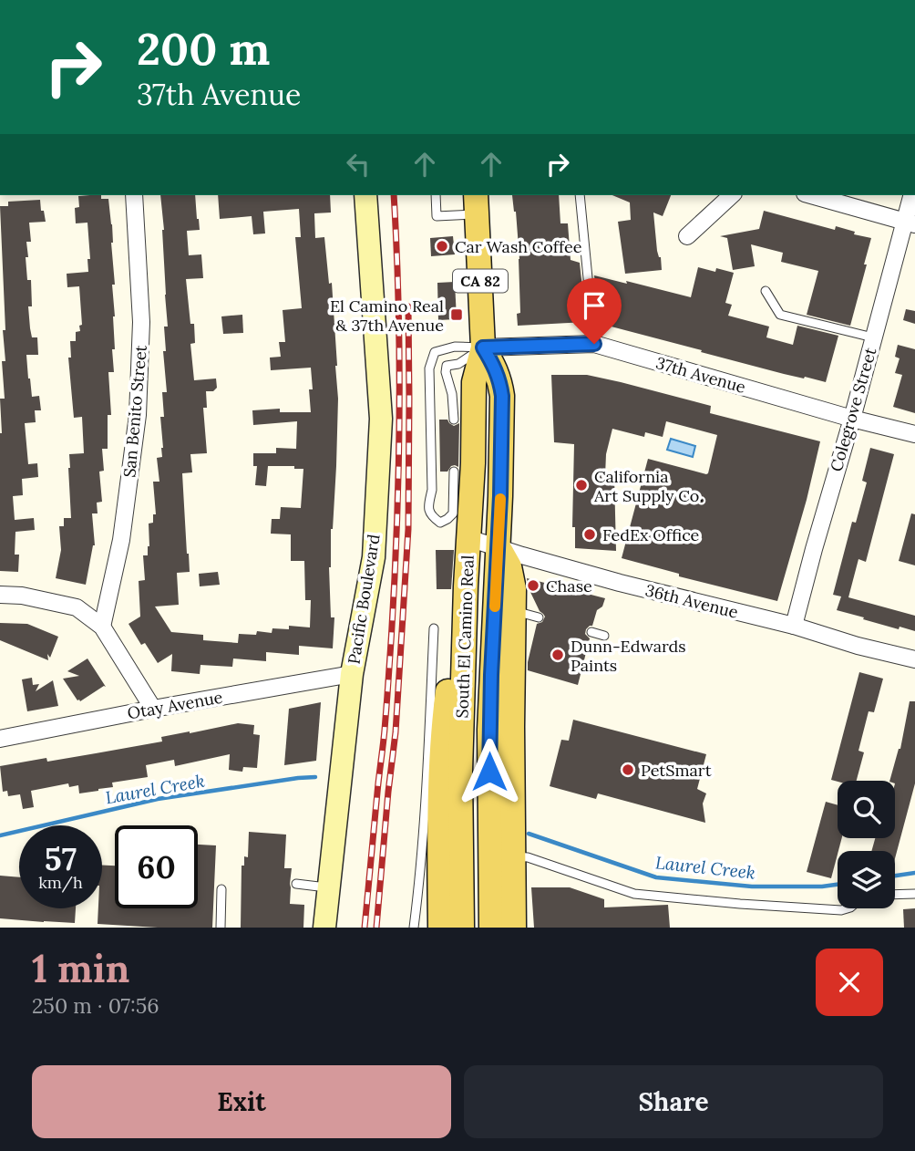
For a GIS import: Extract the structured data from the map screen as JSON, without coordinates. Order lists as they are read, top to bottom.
{
  "streets": {
    "main road": ["CA 82", "South El Camino Real"],
    "street": [
      "37th Avenue",
      "Colegrove Street",
      "San Benito Street",
      "Pacific Boulevard",
      "36th Avenue",
      "Otay Avenue"
    ]
  },
  "crossings": [
    ["37th Avenue", "Colegrove Street"],
    ["37th Avenue", "South El Camino Real"],
    ["Colegrove Street", "36th Avenue"],
    ["Pacific Boulevard", "Otay Avenue"],
    ["36th Avenue", "South El Camino Real"]
  ],
  "water": ["Laurel Creek"],
  "places": {
    "other": [
      "Car Wash Coffee",
      "California Art Supply Co.",
      "FedEx Office",
      "Chase",
      "Dunn-Edwards Paints",
      "PetSmart"
    ],
    "transit": ["El Camino Real & 37th Avenue"]
  },
  "page": {
    "turn": ["200 m", "37th Avenue"],
    "speed": "57 km/h",
    "limit": "60",
    "heading": ["1 min", "250 m · 07:56"],
    "buttons": ["Exit", "Share"]
  }
}
